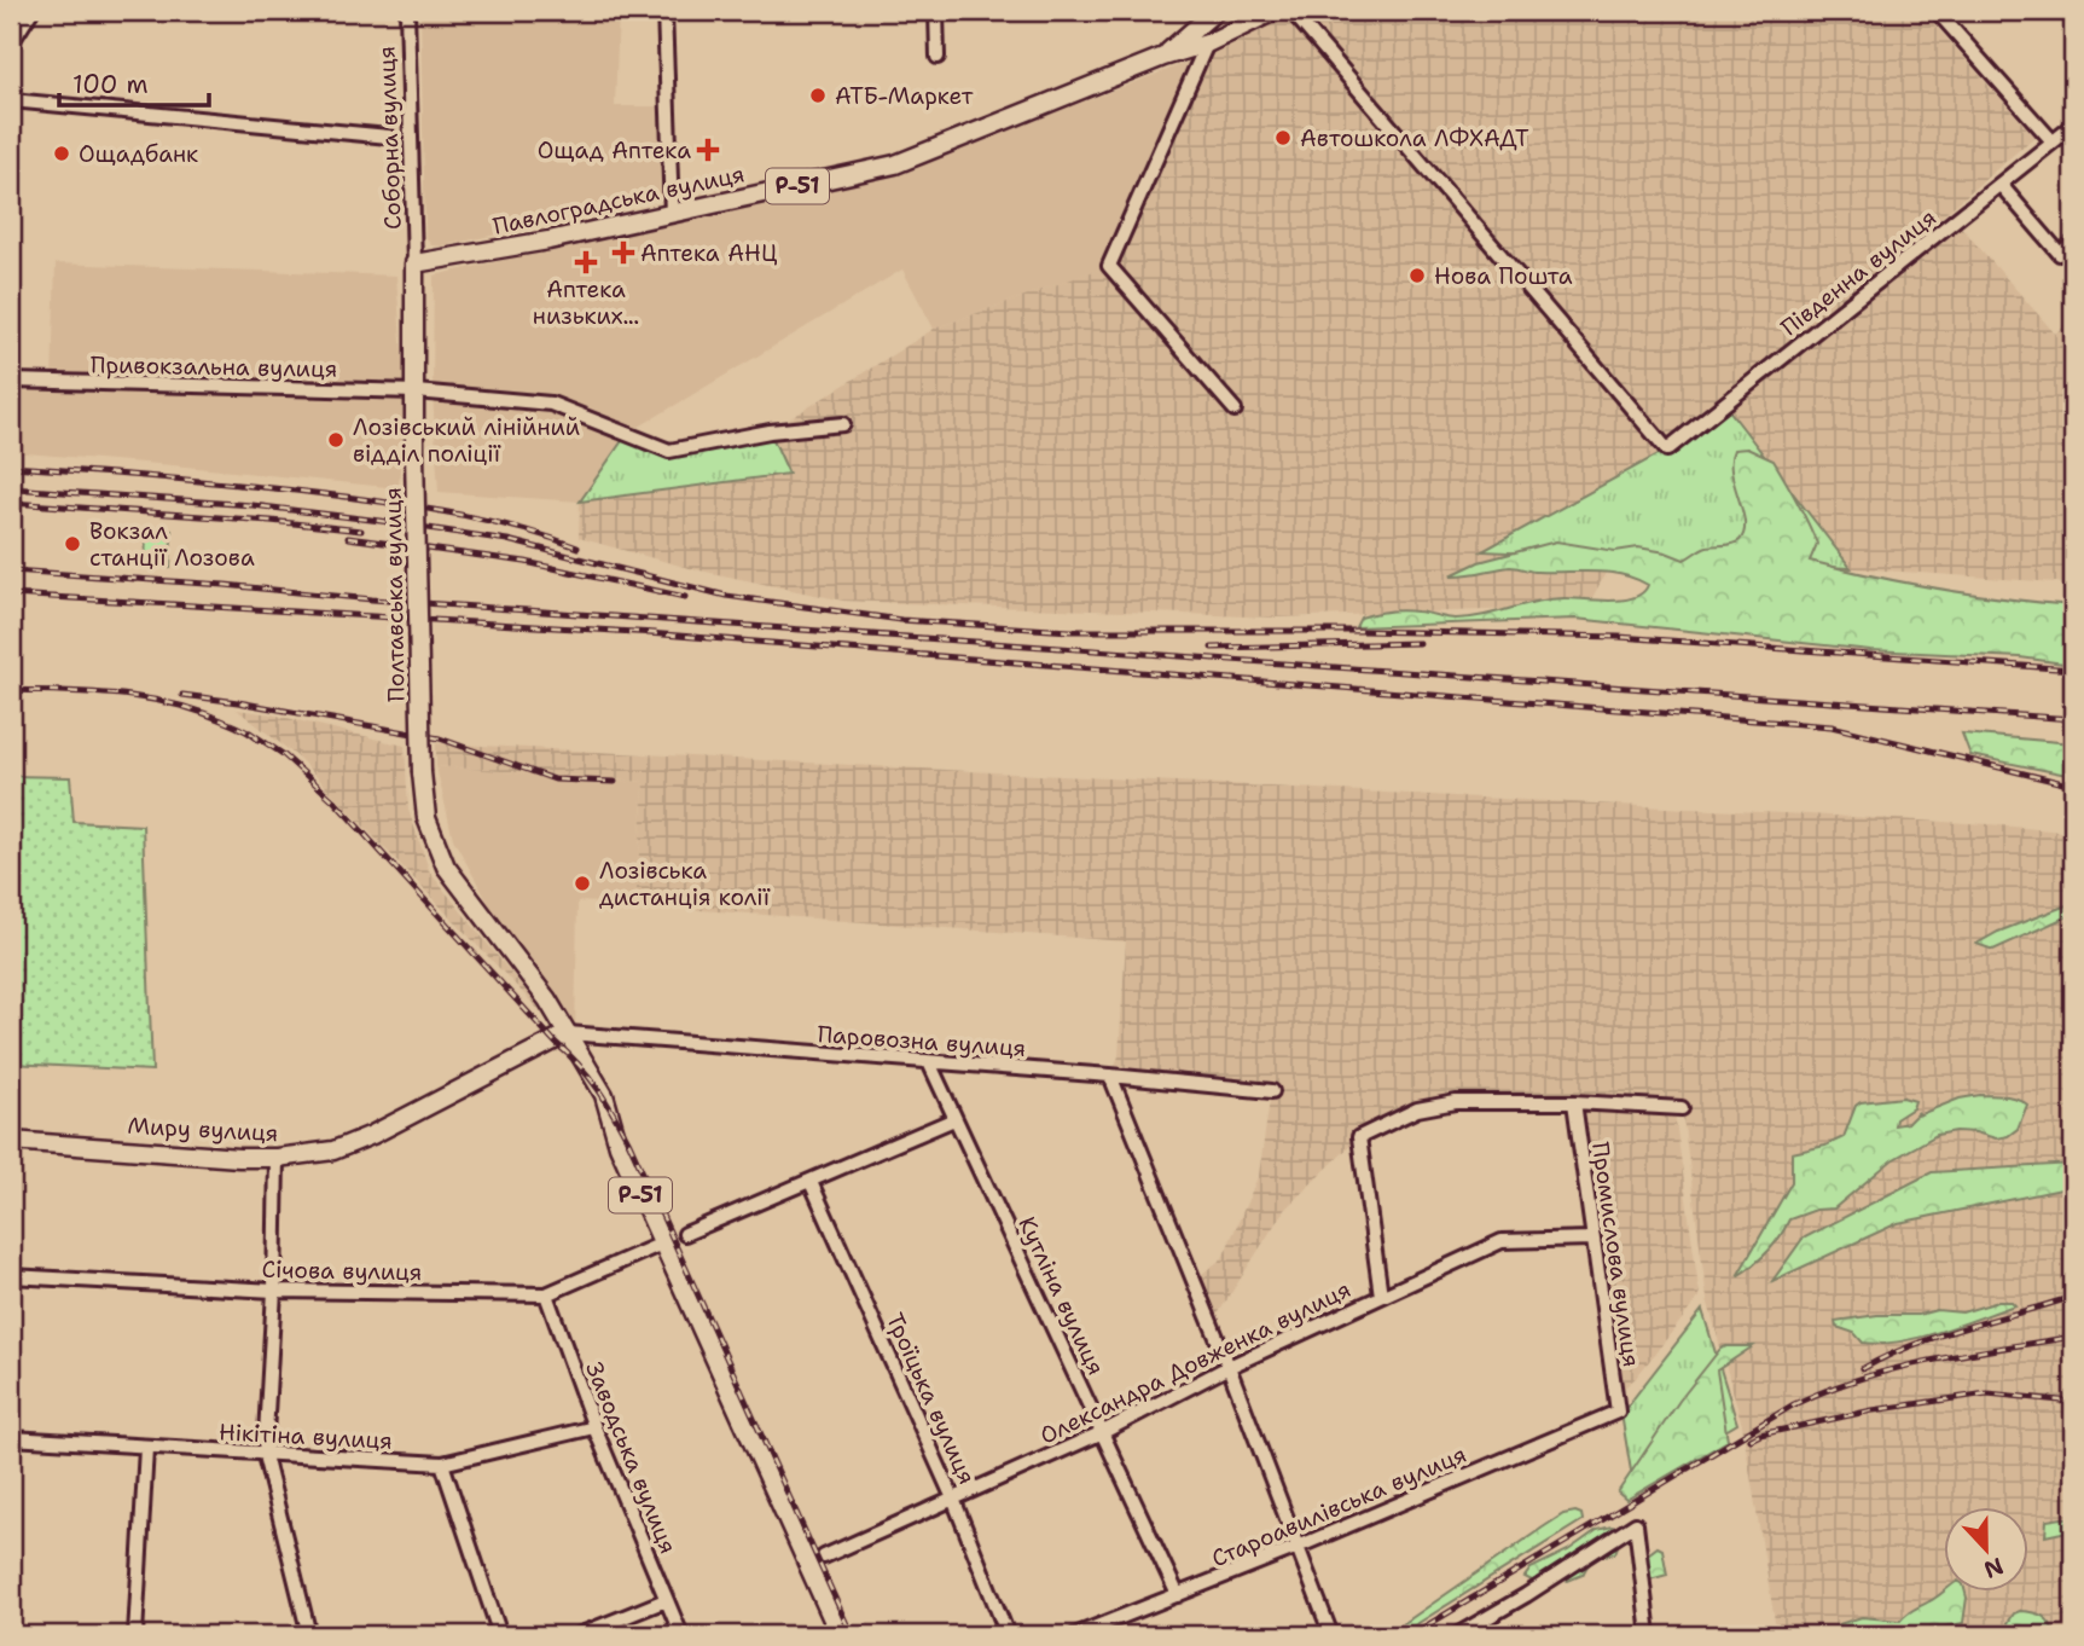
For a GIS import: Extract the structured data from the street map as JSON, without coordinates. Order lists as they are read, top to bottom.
{
  "streets": {
    "main road": [
      "Р-51",
      "Павлоградська вулиця",
      "Полтавська вулиця",
      "Миру вулиця"
    ],
    "street": [
      "Соборна вулиця",
      "Південна вулиця",
      "Привокзальна вулиця",
      "Паровозна вулиця",
      "Промислова вулиця",
      "Січова вулиця",
      "Кутліна вулиця",
      "Олександра Довженка вулиця",
      "Троїцька вулиця",
      "Нікітіна вулиця",
      "Заводська вулиця",
      "Староавилівська вулиця"
    ]
  },
  "crossings": [
    ["Соборна вулиця", "Павлоградська вулиця"],
    ["Соборна вулиця", "Полтавська вулиця"],
    ["Р-51", "Полтавська вулиця"],
    ["Р-51", "Паровозна вулиця"],
    ["Р-51", "Миру вулиця"],
    ["Р-51", "Січова вулиця"],
    ["Павлоградська вулиця", "Полтавська вулиця"],
    ["Привокзальна вулиця", "Полтавська вулиця"],
    ["Полтавська вулиця", "Паровозна вулиця"],
    ["Полтавська вулиця", "Миру вулиця"],
    ["Паровозна вулиця", "Миру вулиця"],
    ["Паровозна вулиця", "Кутліна вулиця"],
    ["Промислова вулиця", "Олександра Довженка вулиця"],
    ["Промислова вулиця", "Староавилівська вулиця"],
    ["Січова вулиця", "Заводська вулиця"],
    ["Кутліна вулиця", "Олександра Довженка вулиця"],
    ["Кутліна вулиця", "Староавилівська вулиця"],
    ["Олександра Довженка вулиця", "Троїцька вулиця"],
    ["Нікітіна вулиця", "Заводська вулиця"]
  ],
  "places": {
    "other": [
      "АТБ-Маркет",
      "Автошкола ЛФХАДТ",
      "Ощадбанк",
      "Нова Пошта",
      "Лозівський лінійний відділ поліції",
      "Вокзал станції Лозова",
      "Лозівська дистанція колії"
    ],
    "health": ["Ощад Аптека", "Аптека АНЦ", "Аптека низьких..."]
  },
  "scale_bar": "100 m",
  "north": "bottom"
}
